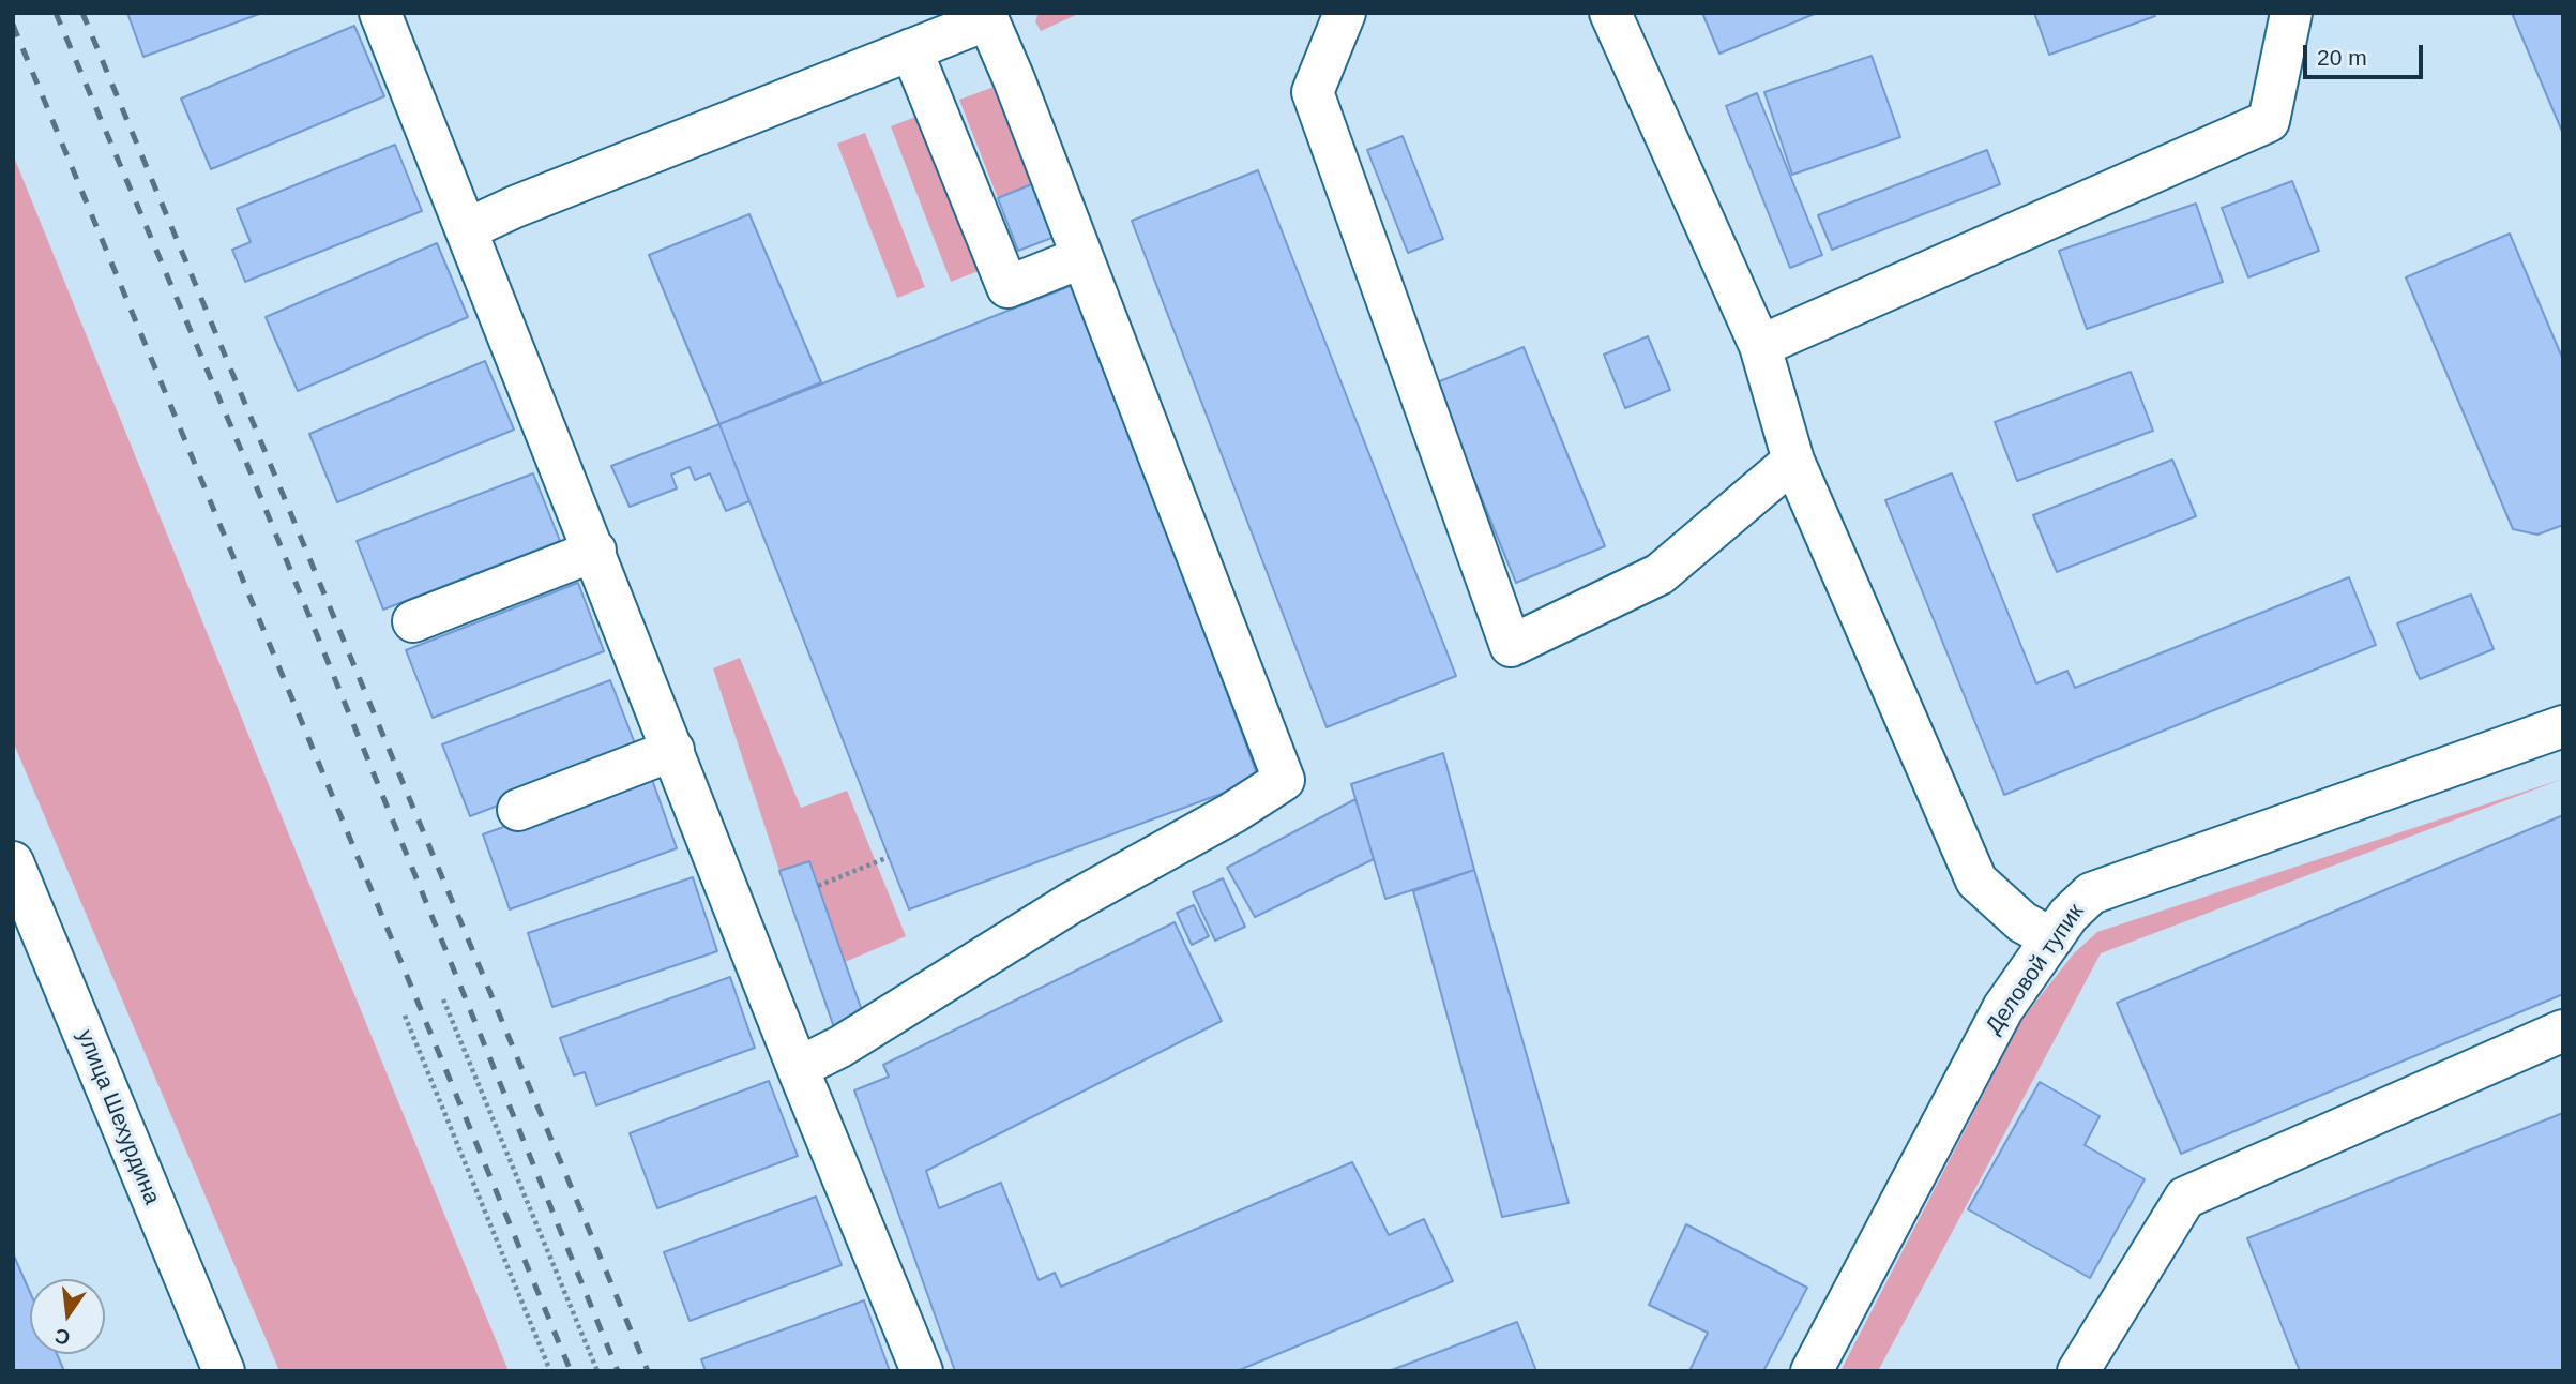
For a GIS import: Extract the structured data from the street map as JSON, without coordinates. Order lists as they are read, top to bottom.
{
  "streets": {
    "street": ["Деловой тупик", "улица Шехурдина"]
  },
  "scale_bar": "20 m",
  "north": "bottom"
}
